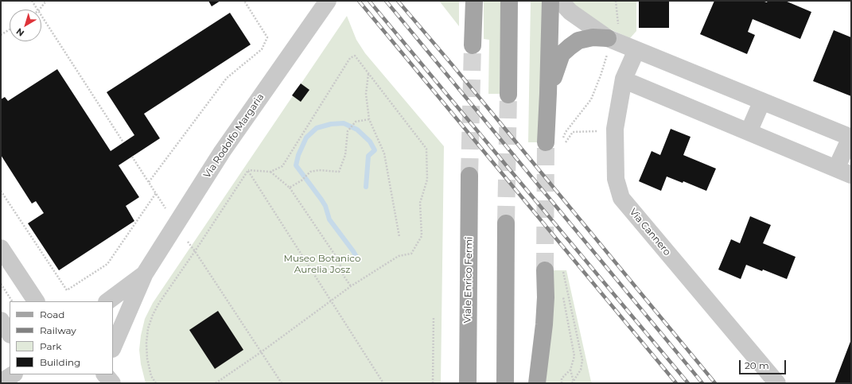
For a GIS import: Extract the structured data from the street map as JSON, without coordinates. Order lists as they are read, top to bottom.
{
  "streets": {
    "main road": ["Viale Enrico Fermi"],
    "street": ["Via Rodolfo Margaria", "Via Cannero"]
  },
  "parks": ["Museo Botanico Aurelia Josz"],
  "legend": [
    "Road",
    "Railway",
    "Park",
    "Building"
  ],
  "scale_bar": "20 m",
  "north": "bottom left"
}
